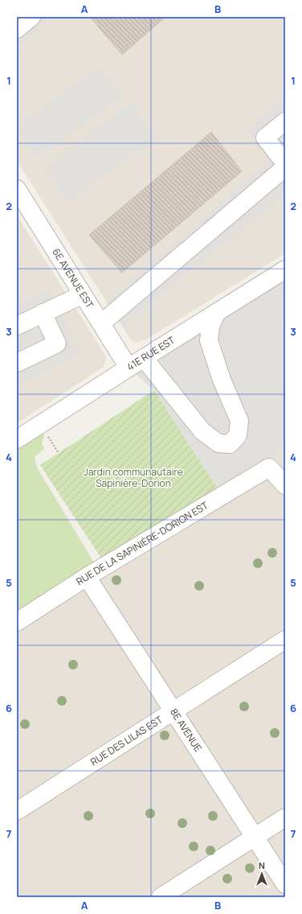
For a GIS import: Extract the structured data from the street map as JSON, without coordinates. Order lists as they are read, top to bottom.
{
  "streets": {
    "street": [
      "6E AVENUE EST",
      "41E RUE EST",
      "RUE DE LA SAPINIÈRE-DORION EST",
      "8E AVENUE",
      "RUE DES LILAS EST"
    ]
  },
  "crossings": [
    ["6E AVENUE EST", "41E RUE EST"],
    ["RUE DE LA SAPINIÈRE-DORION EST", "8E AVENUE"],
    ["8E AVENUE", "RUE DES LILAS EST"]
  ],
  "parks": ["Jardin communautaire Sapinière-Dorion"],
  "north": "top",
  "grid": {
    "columns": ["A", "B"],
    "rows": [
      "1",
      "2",
      "3",
      "4",
      "5",
      "6",
      "7"
    ]
  }
}
